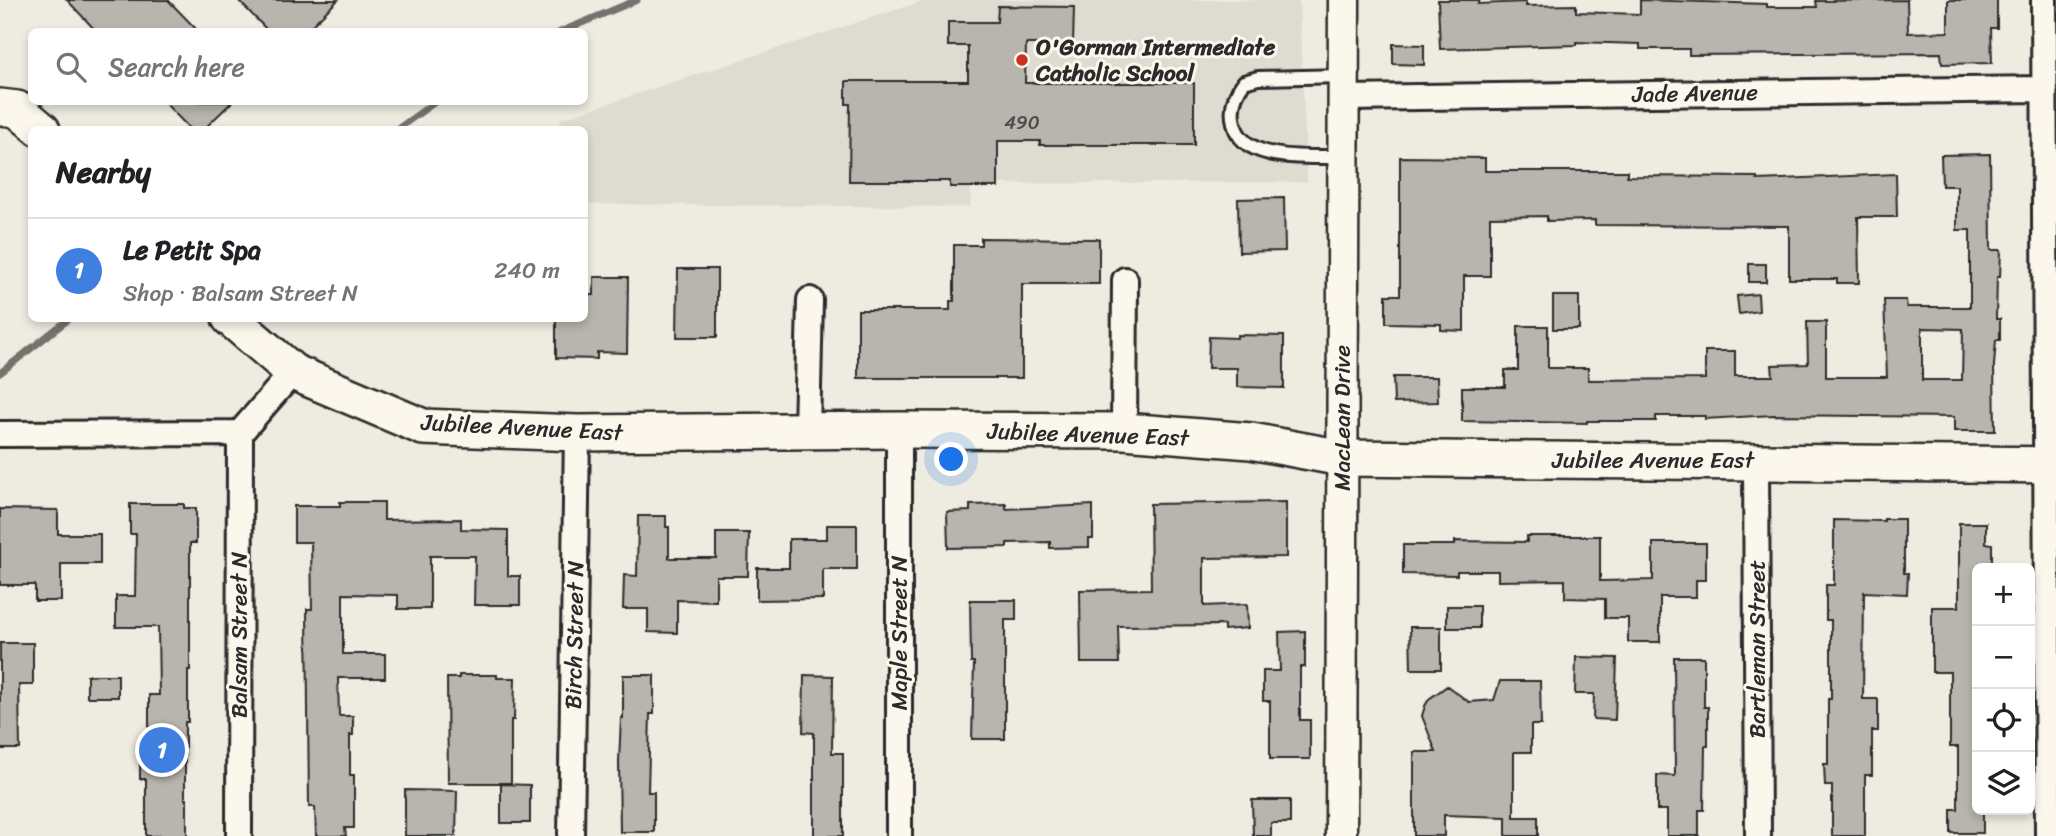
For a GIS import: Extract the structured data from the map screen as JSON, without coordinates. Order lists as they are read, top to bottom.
{
  "streets": {
    "main road": ["Jubilee Avenue East"],
    "street": [
      "Jade Avenue",
      "MacLean Drive",
      "Maple Street N",
      "Balsam Street N",
      "Birch Street N",
      "Bartleman Street"
    ]
  },
  "crossings": [
    ["Jade Avenue", "MacLean Drive"],
    ["MacLean Drive", "Jubilee Avenue East"],
    ["Jubilee Avenue East", "Maple Street N"],
    ["Jubilee Avenue East", "Birch Street N"],
    ["Jubilee Avenue East", "Bartleman Street"]
  ],
  "places": ["O'Gorman Intermediate Catholic School"],
  "house_numbers": ["490"],
  "page": {
    "search": "Search here",
    "heading": "Nearby",
    "list": [
      {
        "mark": "1",
        "name": "Le Petit Spa",
        "note": "Shop · Balsam Street N",
        "value": "240 m"
      }
    ],
    "map_buttons": ["+", "−"],
    "pins": "1"
  }
}
